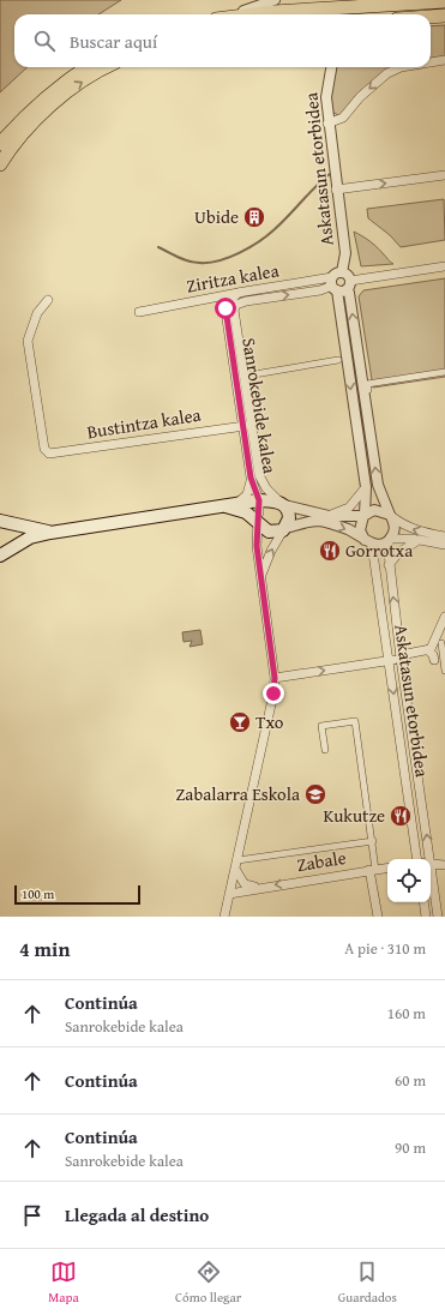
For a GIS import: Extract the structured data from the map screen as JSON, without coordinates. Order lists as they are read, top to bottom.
{
  "streets": {
    "street": [
      "Askatasun etorbidea",
      "Ziritza kalea",
      "Sanrokebide kalea",
      "Bustintza kalea",
      "Zabale"
    ]
  },
  "crossings": [
    ["Askatasun etorbidea", "Ziritza kalea"],
    ["Ziritza kalea", "Sanrokebide kalea"],
    ["Sanrokebide kalea", "Bustintza kalea"]
  ],
  "places": {
    "building": ["Ubide"],
    "restaurant": ["Gorrotxa", "Kukutze"],
    "bar": ["Txo"],
    "school or university": ["Zabalarra Eskola"]
  },
  "scale_bar": "100 m",
  "page": {
    "search": "Buscar aquí",
    "scale": "100 m",
    "heading": ["4 min", "A pie · 310 m"],
    "list": [
      ["Continúa", "Sanrokebide kalea", "160 m"],
      ["Continúa", "60 m"],
      ["Continúa", "Sanrokebide kalea", "90 m"],
      "Llegada al destino"
    ],
    "nav": ["Mapa", "Cómo llegar", "Guardados"]
  }
}
